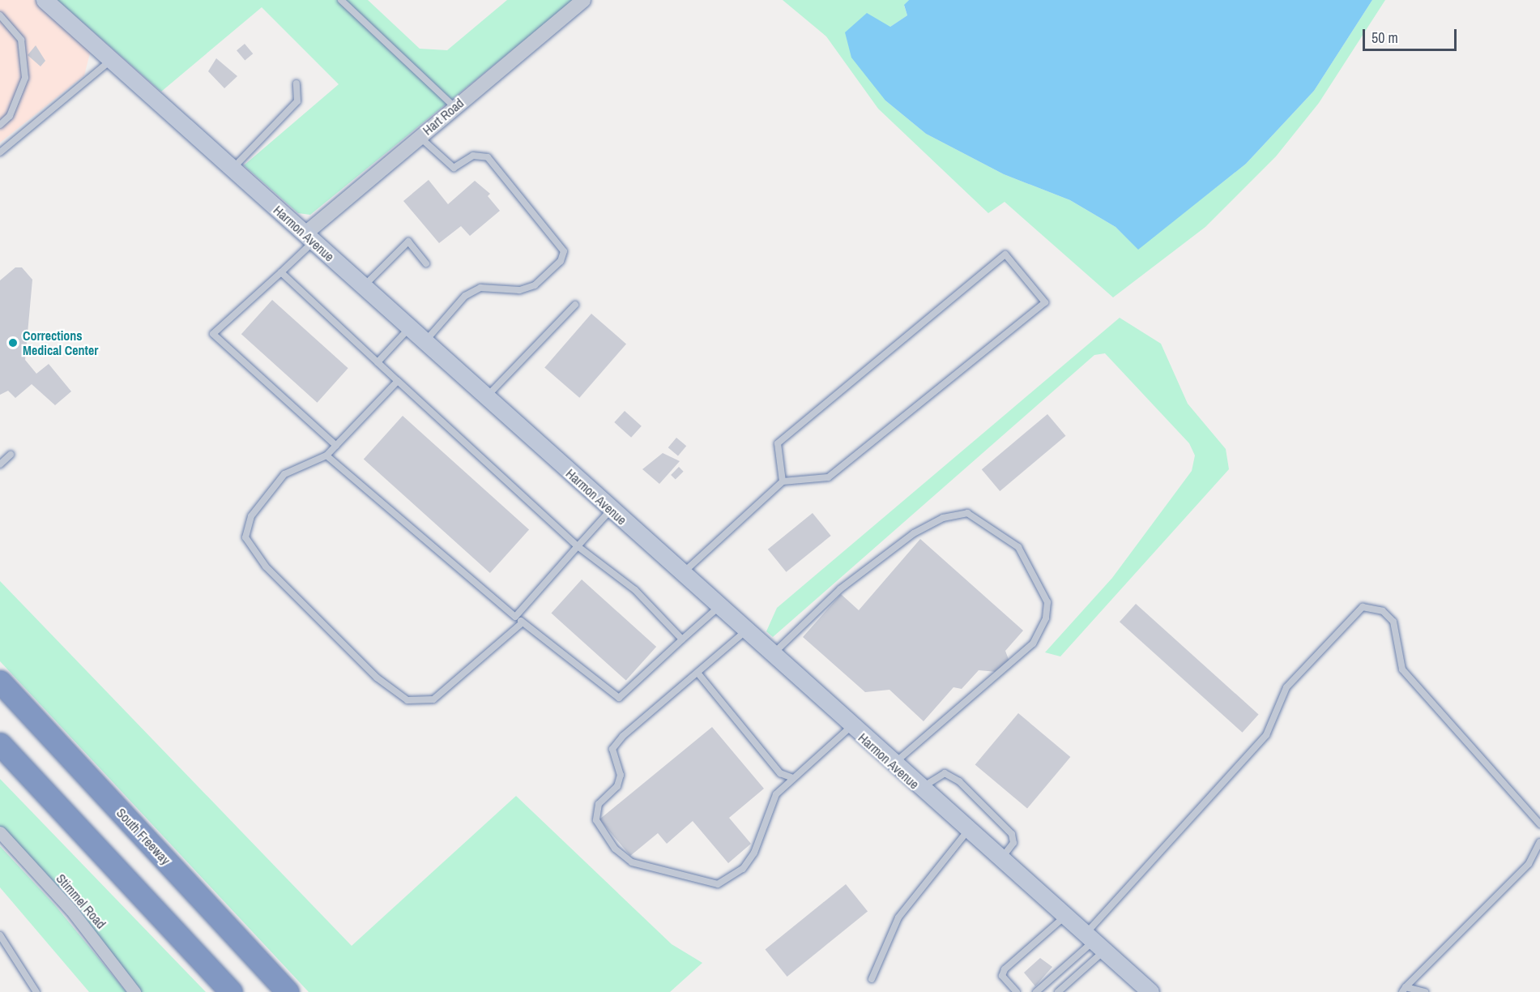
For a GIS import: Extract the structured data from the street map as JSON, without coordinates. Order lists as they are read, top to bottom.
{
  "streets": {
    "highway": ["South Freeway"],
    "main road": ["Harmon Avenue"],
    "street": ["Hart Road", "Stimmel Road"]
  },
  "crossings": [
    ["Hart Road", "Harmon Avenue"]
  ],
  "places": ["Corrections Medical Center"],
  "scale_bar": "50 m"
}
